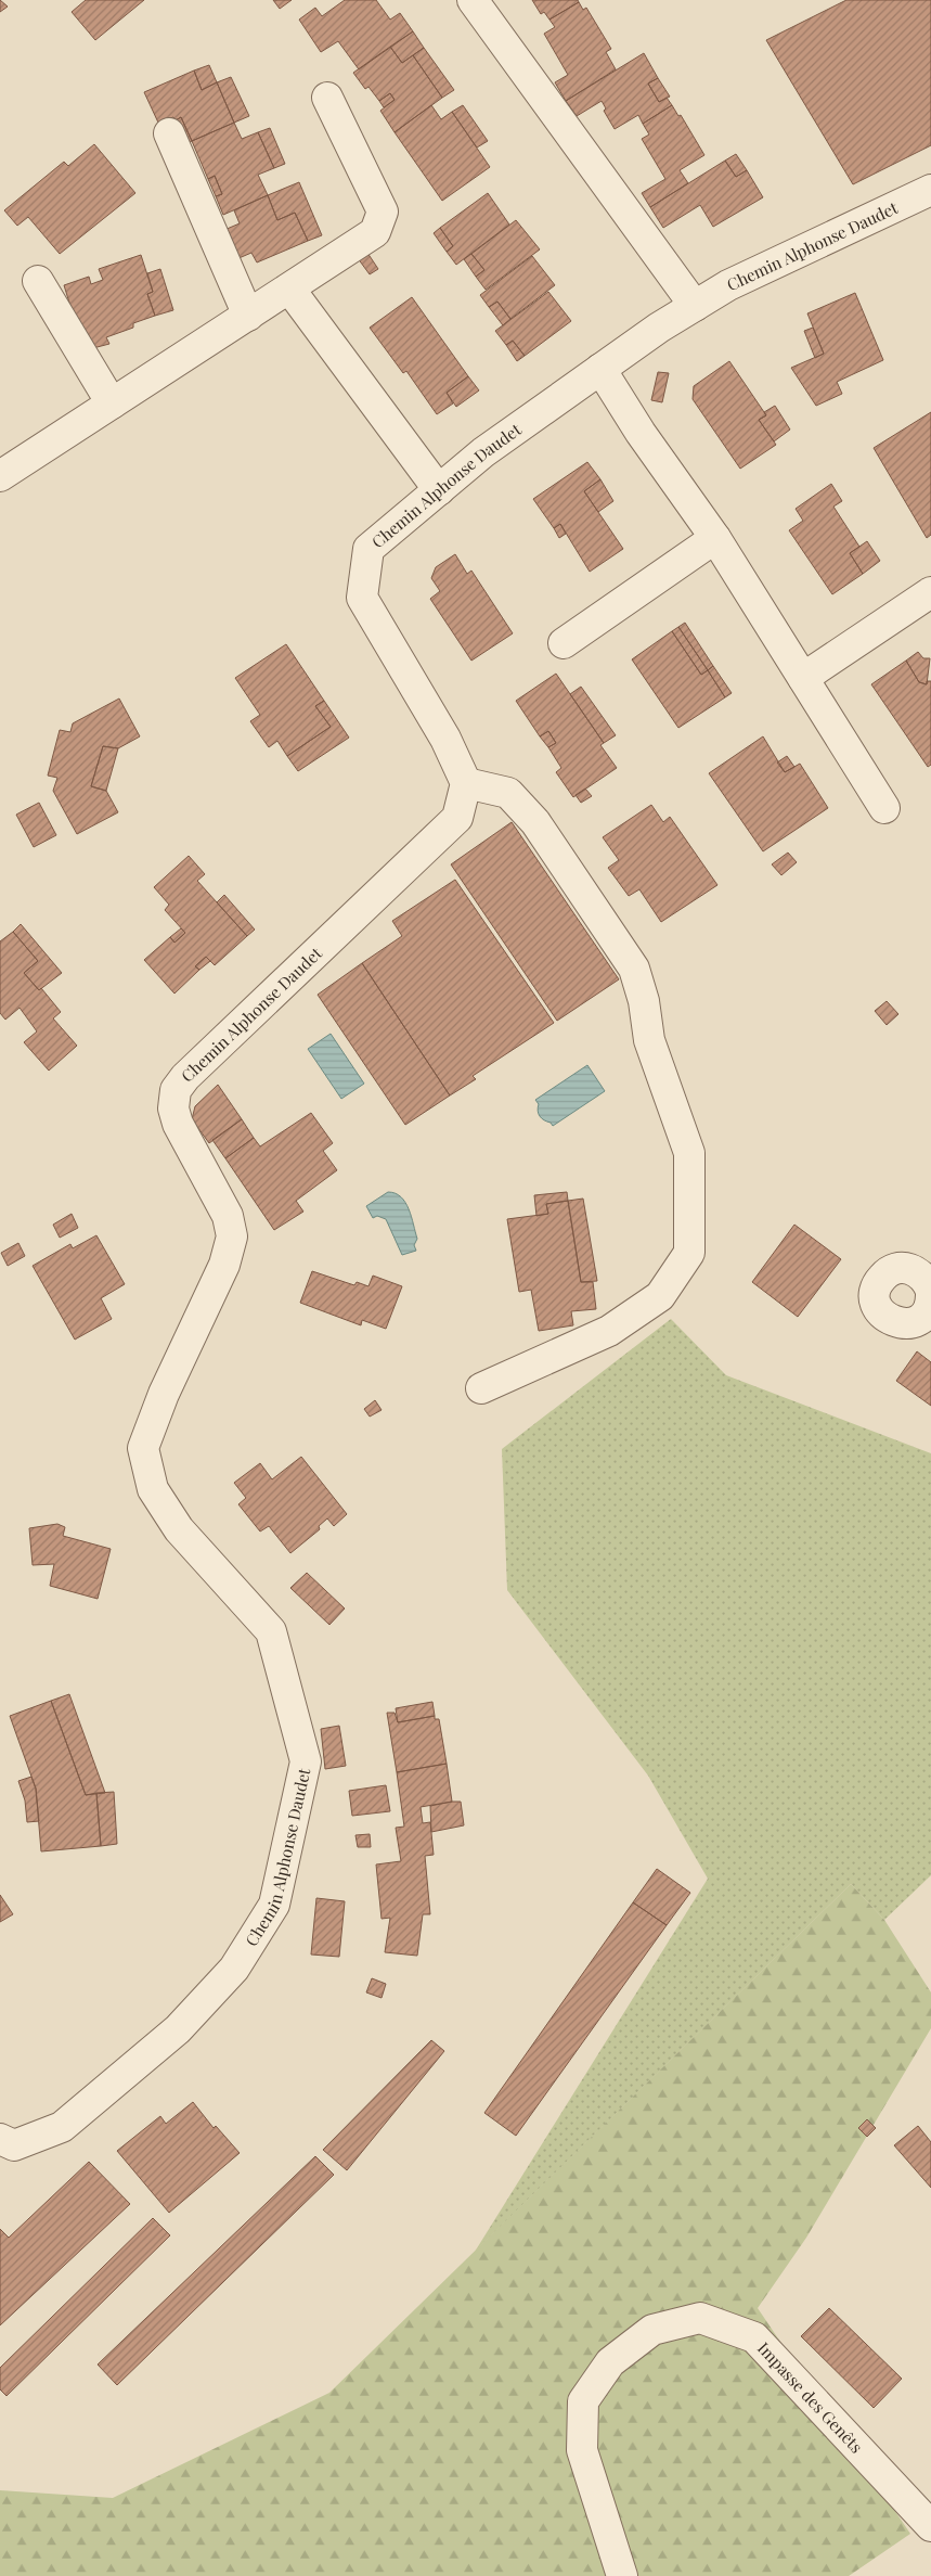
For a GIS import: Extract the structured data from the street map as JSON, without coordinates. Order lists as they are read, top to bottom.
{
  "streets": {
    "street": ["Chemin Alphonse Daudet", "Impasse des Genêts"]
  }
}
